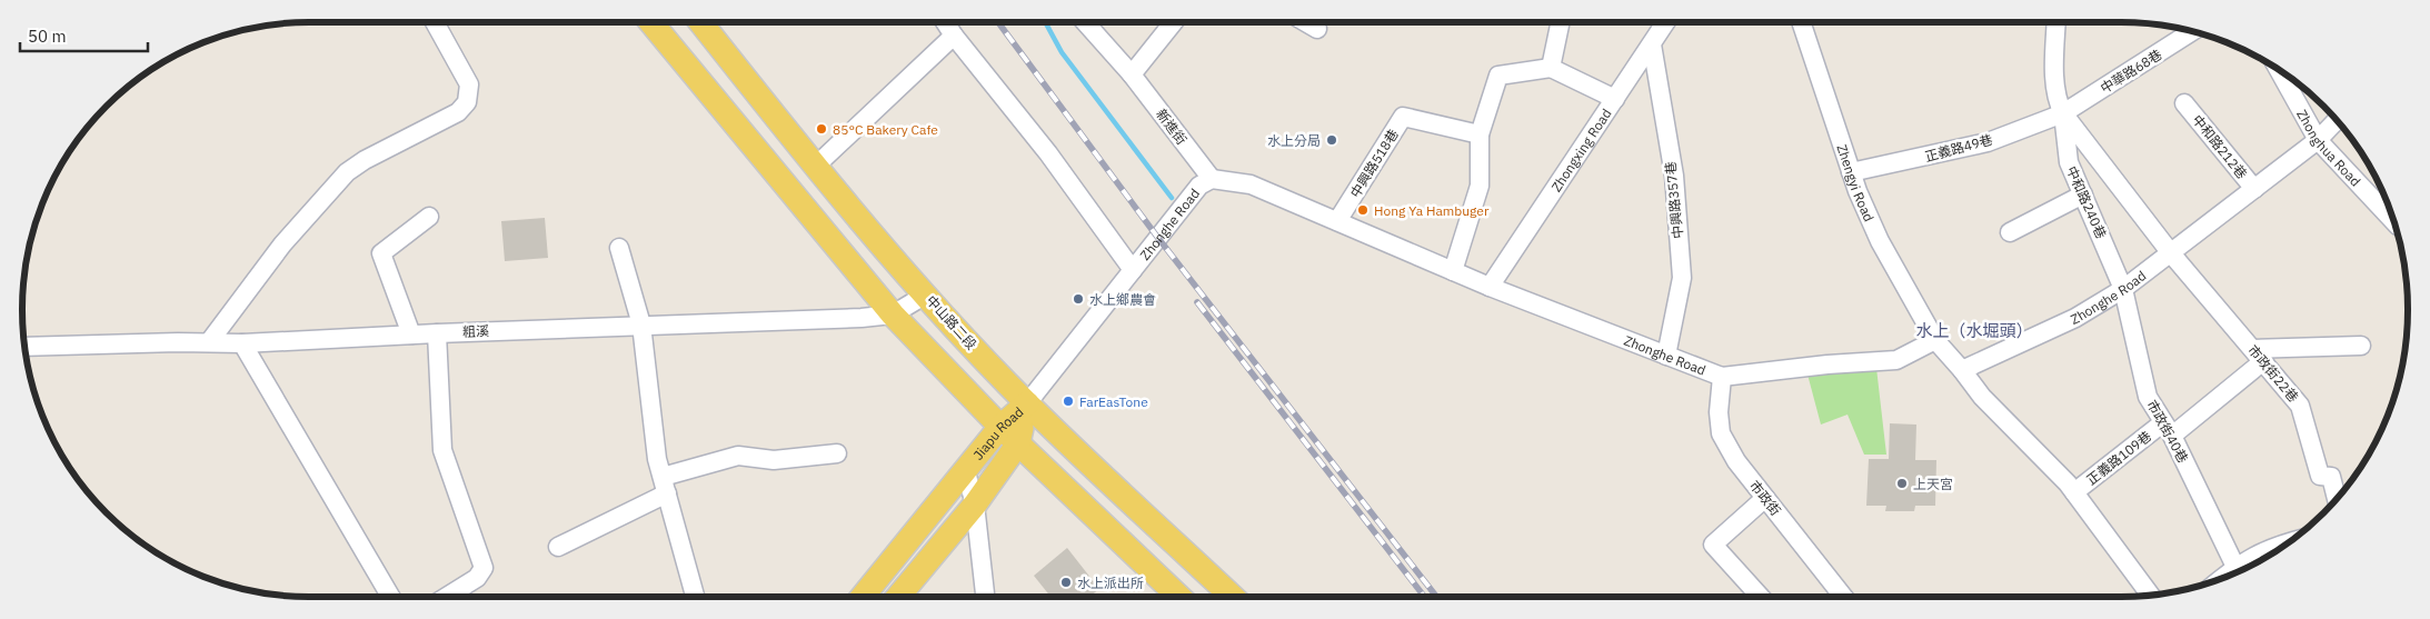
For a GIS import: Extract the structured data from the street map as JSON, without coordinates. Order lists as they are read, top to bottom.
{
  "streets": {
    "main road": ["中山路二段", "Jiapu Road"],
    "street": [
      "中華路68巷",
      "新進街",
      "中和路212巷",
      "正義路49巷",
      "Zhonghua Road",
      "Zhongxing Road",
      "中興路518巷",
      "Zhengyi Road",
      "中興路357巷",
      "中和路240巷",
      "Zhonghe Road",
      "粗溪",
      "市政街22巷",
      "市政街40巷",
      "正義路109巷",
      "市政街"
    ]
  },
  "crossings": [
    ["中華路68巷", "正義路49巷"],
    ["中華路68巷", "中和路240巷"],
    ["新進街", "Zhonghe Road"],
    ["中和路212巷", "Zhonghe Road"],
    ["正義路49巷", "Zhengyi Road"],
    ["正義路49巷", "中和路240巷"],
    ["Zhonghua Road", "Zhonghe Road"],
    ["Zhongxing Road", "中興路357巷"],
    ["Zhongxing Road", "Zhonghe Road"],
    ["中興路518巷", "Zhonghe Road"],
    ["Zhengyi Road", "Zhonghe Road"],
    ["中興路357巷", "Zhonghe Road"],
    ["中和路240巷", "Zhonghe Road"],
    ["中和路240巷", "市政街22巷"],
    ["中和路240巷", "市政街40巷"],
    ["Zhonghe Road", "中山路二段"],
    ["Zhonghe Road", "市政街22巷"],
    ["Zhonghe Road", "市政街40巷"],
    ["Zhonghe Road", "Jiapu Road"],
    ["Zhonghe Road", "市政街"],
    ["中山路二段", "粗溪"],
    ["中山路二段", "Jiapu Road"],
    ["市政街22巷", "正義路109巷"],
    ["市政街40巷", "正義路109巷"]
  ],
  "districts": ["水上（水堀頭）"],
  "places": [
    "85°C Bakery Cafe",
    "水上分局",
    "Hong Ya Hambuger",
    "水上鄉農會",
    "FarEasTone",
    "上天宮",
    "水上派出所"
  ],
  "scale_bar": "50 m"
}
